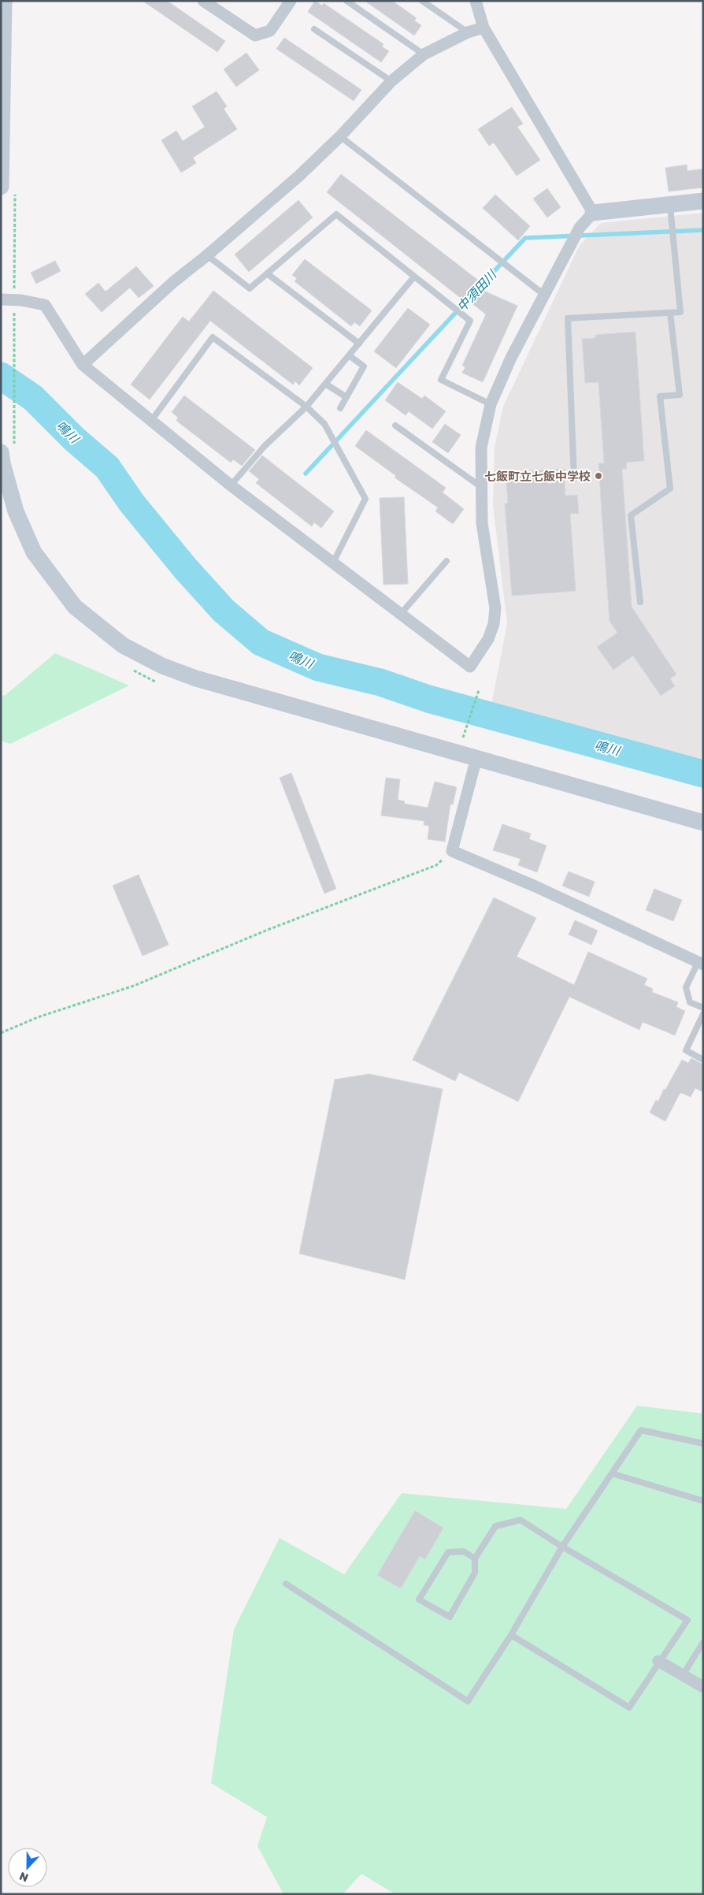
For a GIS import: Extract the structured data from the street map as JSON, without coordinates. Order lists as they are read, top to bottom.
{
  "water": ["中須田川", "鳴川"],
  "places": ["七飯町立七飯中学校"],
  "north": "bottom"
}
